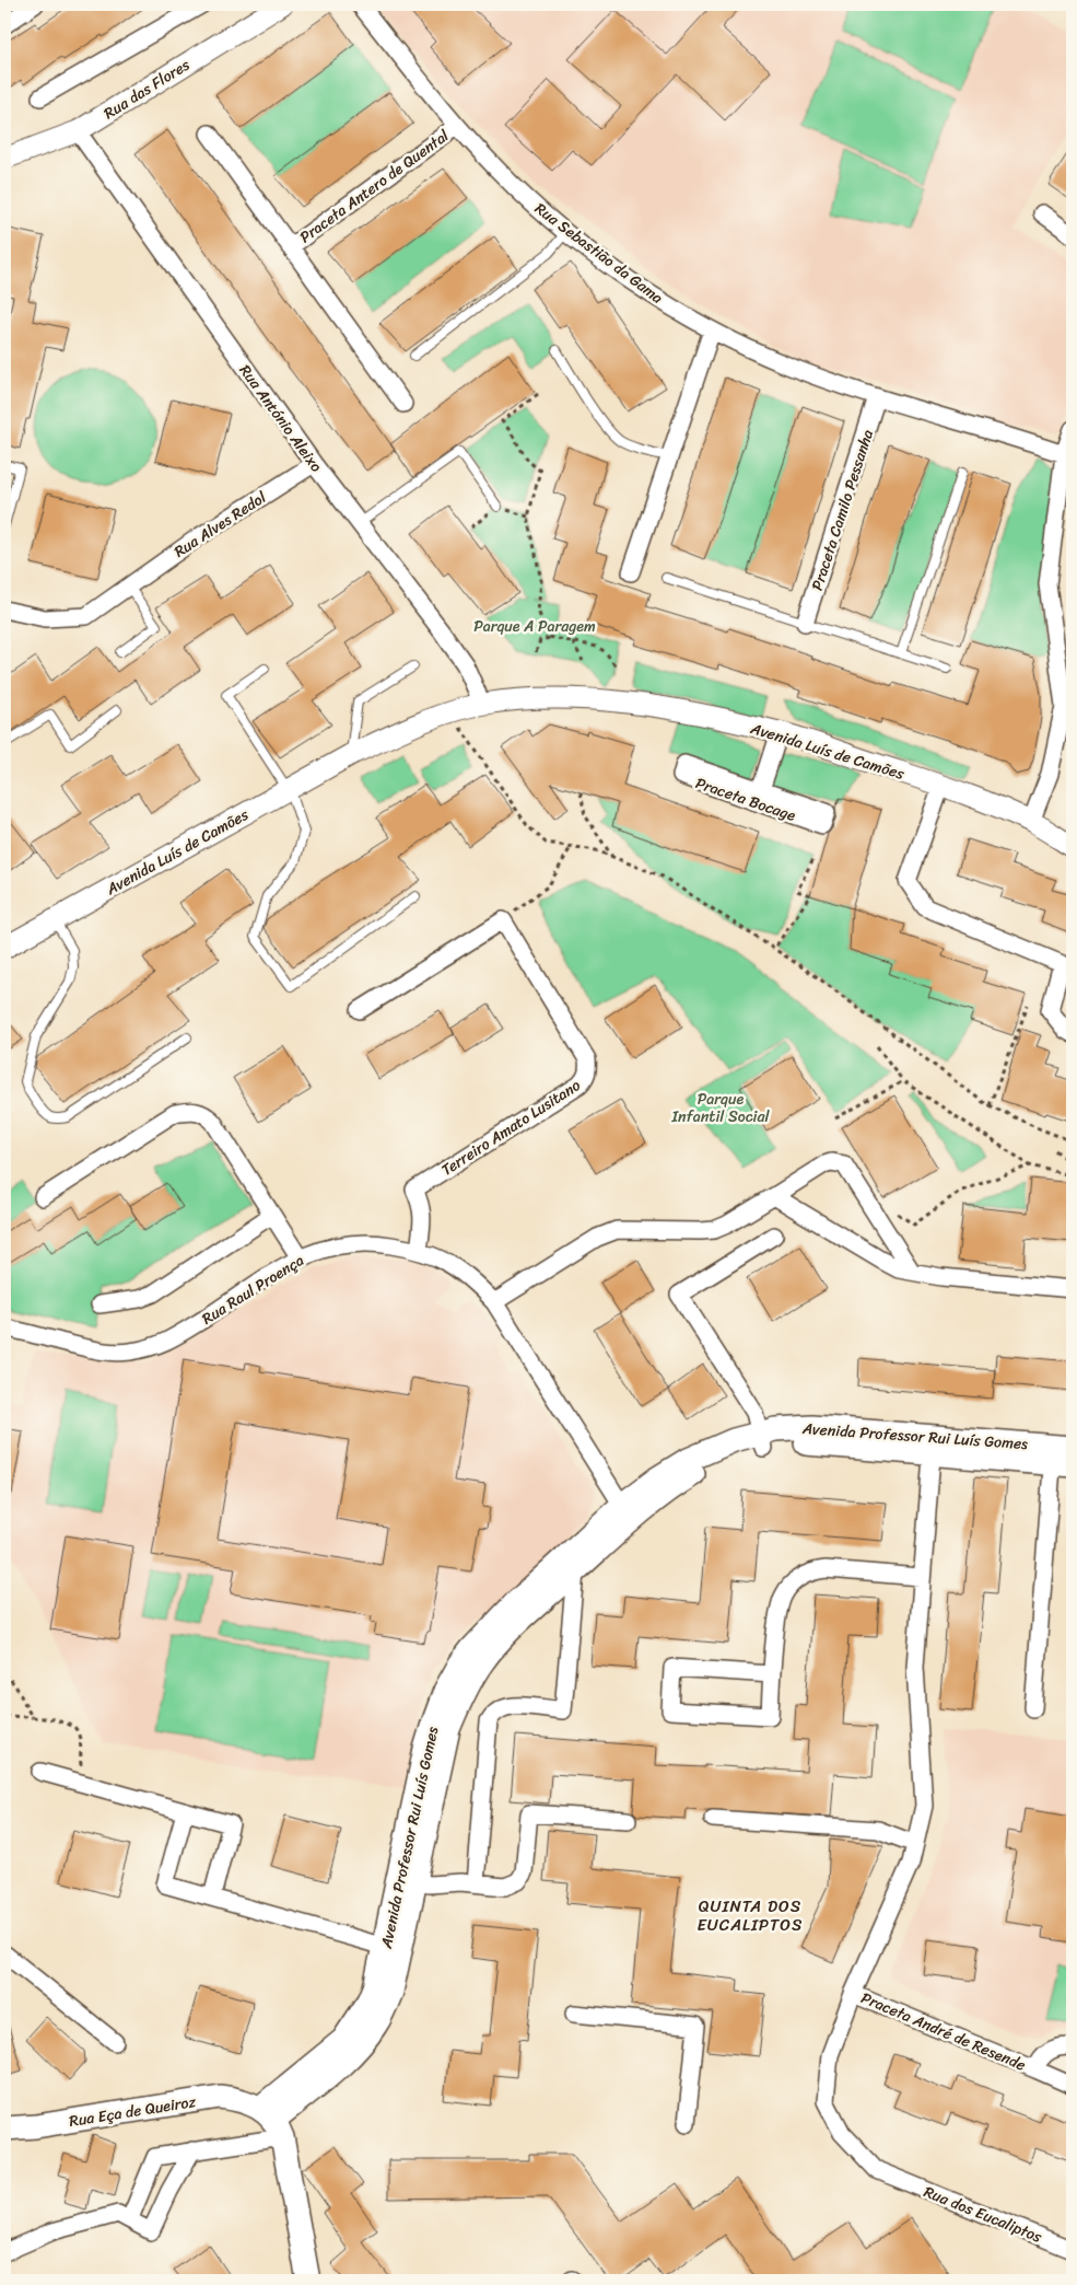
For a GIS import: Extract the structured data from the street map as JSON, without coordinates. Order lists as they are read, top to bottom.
{
  "streets": {
    "main road": ["Avenida Professor Rui Luís Gomes", "Rua Eça de Queiroz"],
    "street": [
      "Rua das Flores",
      "Praceta Antero de Quental",
      "Rua Sebastião da Gama",
      "Rua António Aleixo",
      "Praceta Camilo Pessanha",
      "Rua Alves Redol",
      "Avenida Luís de Camões",
      "Praceta Bocage",
      "Terreiro Amato Lusitano",
      "Rua Raul Proença",
      "Praceta André de Resende",
      "Rua dos Eucaliptos"
    ]
  },
  "crossings": [
    ["Rua das Flores", "Rua António Aleixo"],
    ["Praceta Antero de Quental", "Rua Sebastião da Gama"],
    ["Rua Sebastião da Gama", "Praceta Camilo Pessanha"],
    ["Rua António Aleixo", "Rua Alves Redol"],
    ["Rua António Aleixo", "Avenida Luís de Camões"],
    ["Avenida Luís de Camões", "Praceta Bocage"],
    ["Terreiro Amato Lusitano", "Rua Raul Proença"],
    ["Rua Raul Proença", "Avenida Professor Rui Luís Gomes"],
    ["Avenida Professor Rui Luís Gomes", "Rua Eça de Queiroz"],
    ["Avenida Professor Rui Luís Gomes", "Rua dos Eucaliptos"],
    ["Praceta André de Resende", "Rua dos Eucaliptos"]
  ],
  "districts": ["QUINTA DOS EUCALIPTOS"],
  "parks": ["Parque A Paragem", "Parque Infantil Social"]
}
